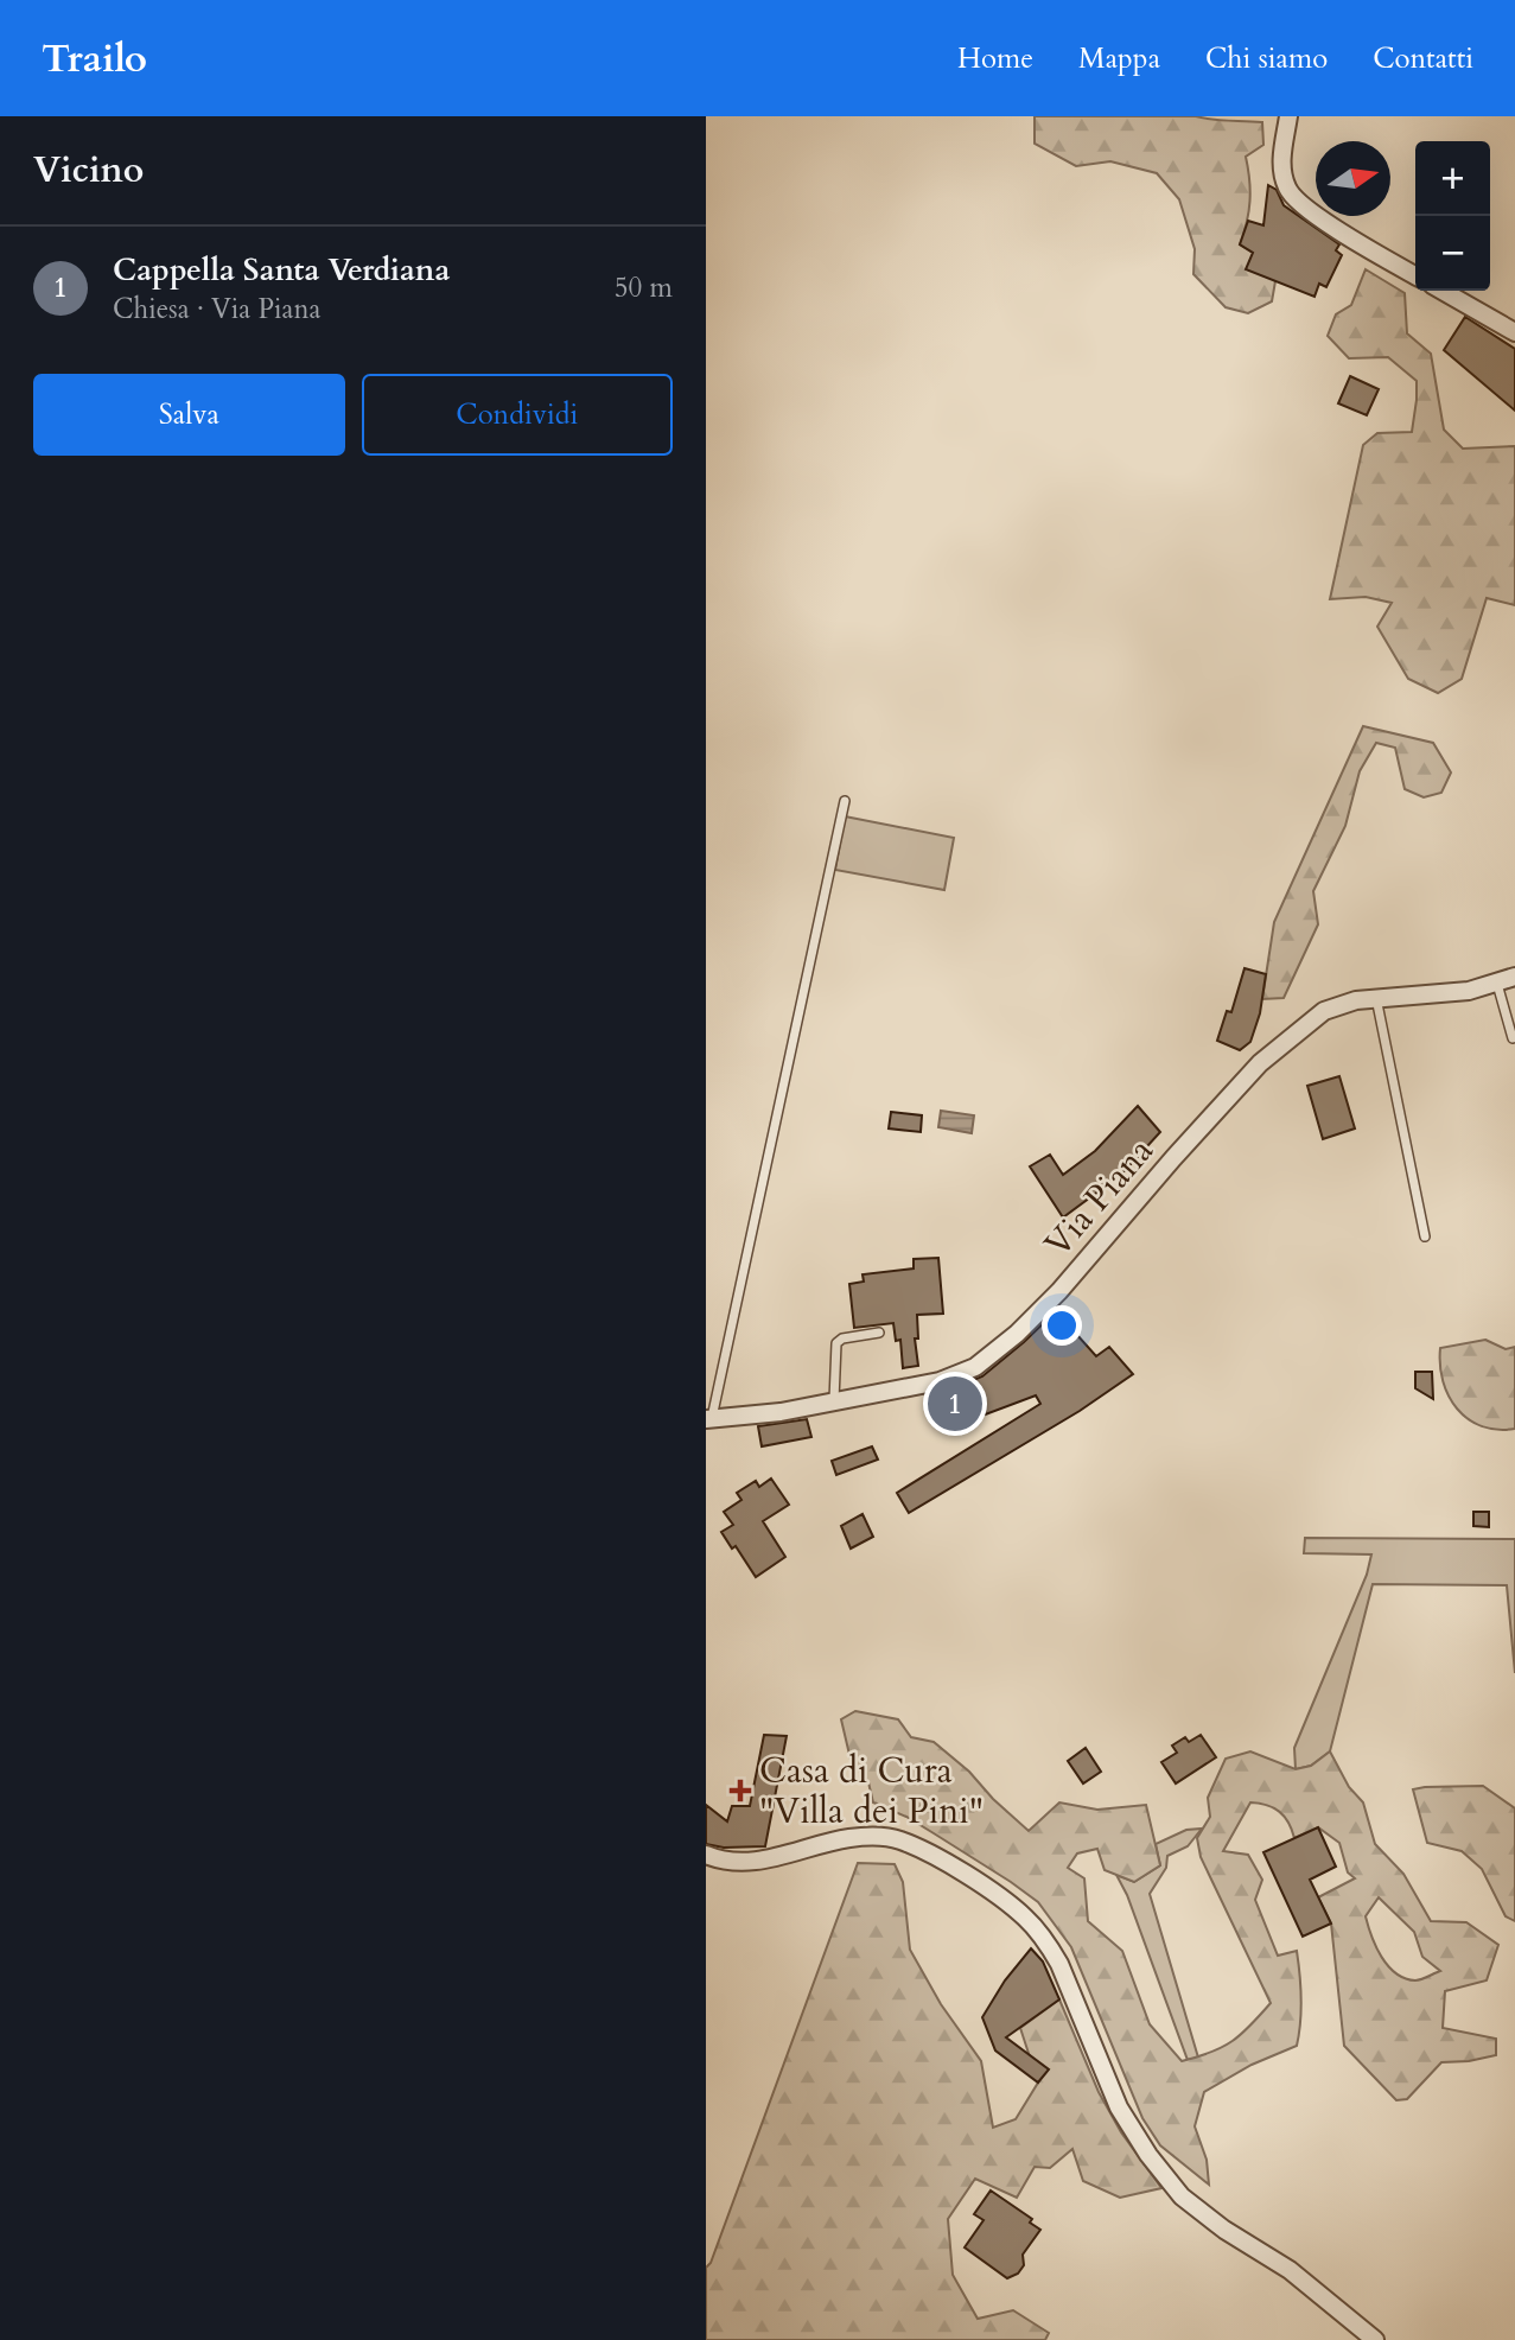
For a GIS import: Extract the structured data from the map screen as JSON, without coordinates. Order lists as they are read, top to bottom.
{
  "streets": {
    "street": ["Via Piana"]
  },
  "places": {
    "health": ["Casa di Cura \"Villa dei Pini\""]
  },
  "north": "right",
  "page": {
    "header": "Trailo",
    "nav": [
      "Home",
      "Mappa",
      "Chi siamo",
      "Contatti"
    ],
    "heading": "Vicino",
    "map_buttons": ["+", "−"],
    "list": [
      {
        "mark": "1",
        "name": "Cappella Santa Verdiana",
        "note": "Chiesa · Via Piana",
        "value": "50 m"
      }
    ],
    "buttons": ["Salva", "Condividi"],
    "pins": "1"
  }
}
